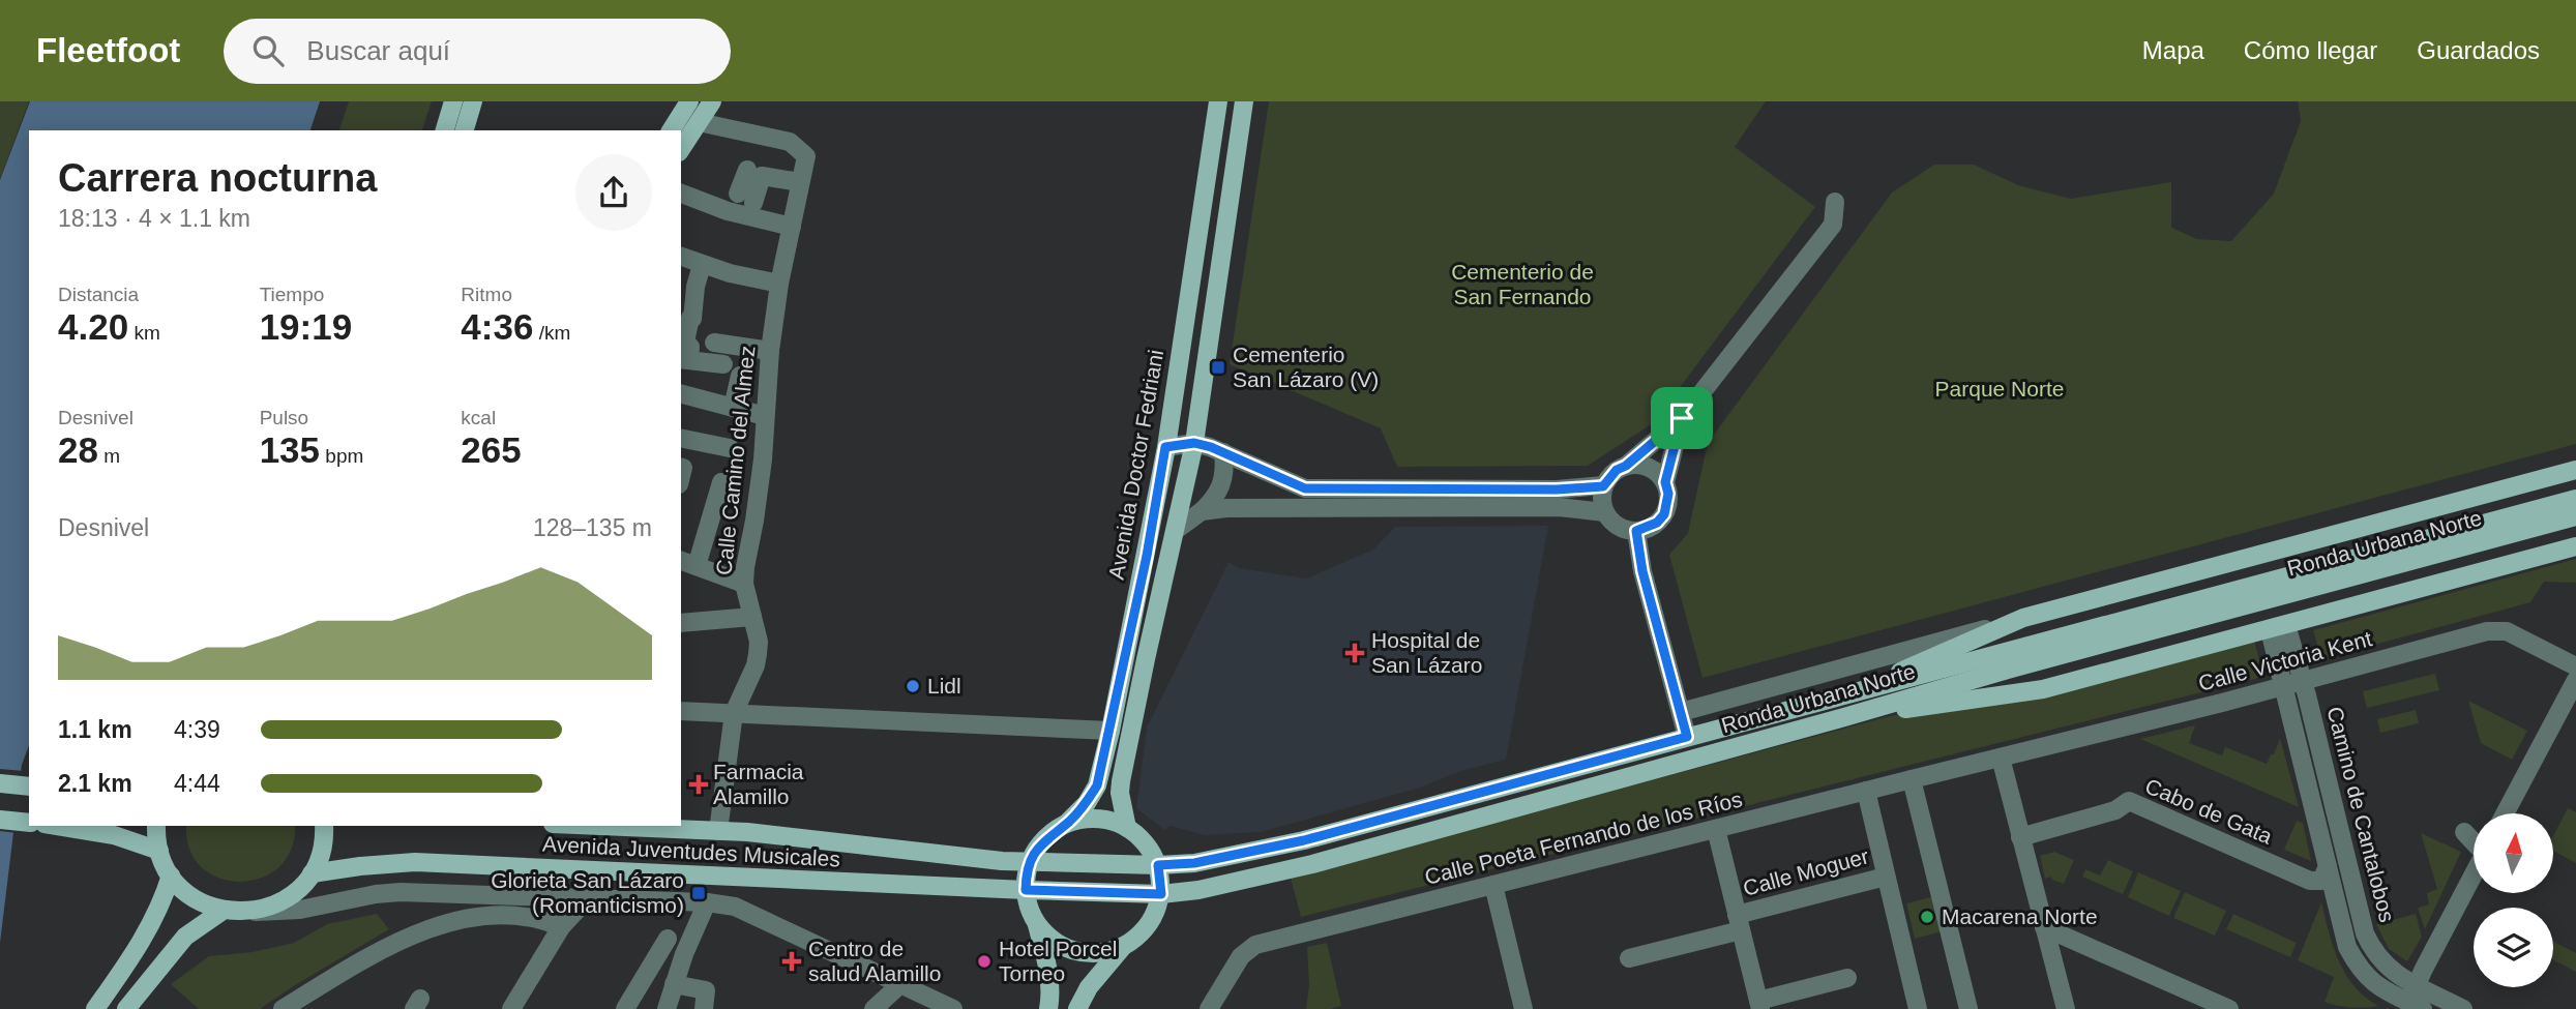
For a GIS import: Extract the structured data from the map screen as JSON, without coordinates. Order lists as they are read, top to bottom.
{
  "streets": {
    "main road": ["Avenida Doctor Fedriani", "Ronda Urbana Norte", "Avenida Juventudes Musicales"],
    "street": [
      "Calle Camino del Almez",
      "Calle Victoria Kent",
      "Cabo de Gata",
      "Camino de Cantalobos",
      "Calle Poeta Fernando de los Ríos",
      "Calle Moguer"
    ]
  },
  "crossings": [
    ["Calle Camino del Almez", "Avenida Juventudes Musicales"],
    ["Avenida Doctor Fedriani", "Ronda Urbana Norte"],
    ["Avenida Doctor Fedriani", "Avenida Juventudes Musicales"],
    ["Ronda Urbana Norte", "Avenida Juventudes Musicales"],
    ["Calle Victoria Kent", "Camino de Cantalobos"],
    ["Calle Victoria Kent", "Calle Poeta Fernando de los Ríos"],
    ["Cabo de Gata", "Camino de Cantalobos"]
  ],
  "parks": ["Cementerio de San Fernando", "Parque Norte"],
  "places": {
    "transit": ["Cementerio San Lázaro (V)", "Glorieta San Lázaro (Romanticismo)"],
    "health": ["Hospital de San Lázaro", "Farmacia Alamillo", "Centro de salud Alamillo"],
    "other": ["Lidl", "Macarena Norte", "Hotel Porcel Torneo"]
  },
  "north": "top",
  "page": {
    "header": "Fleetfoot",
    "search": "Buscar aquí",
    "nav": ["Mapa", "Cómo llegar", "Guardados"],
    "heading": ["Carrera nocturna", "18:13 · 4 × 1.1 km"],
    "stats": [
      ["Distancia", "4.20 km"],
      ["Tiempo", "19:19"],
      ["Ritmo", "4:36 /km"],
      ["Desnivel", "28 m"],
      ["Pulso", "135 bpm"],
      ["kcal", "265"]
    ],
    "chart": ["Desnivel", "128–135 m"],
    "list": [
      {
        "name": "1.1 km",
        "note": "4:39"
      },
      {
        "name": "2.1 km",
        "note": "4:44"
      }
    ]
  }
}
